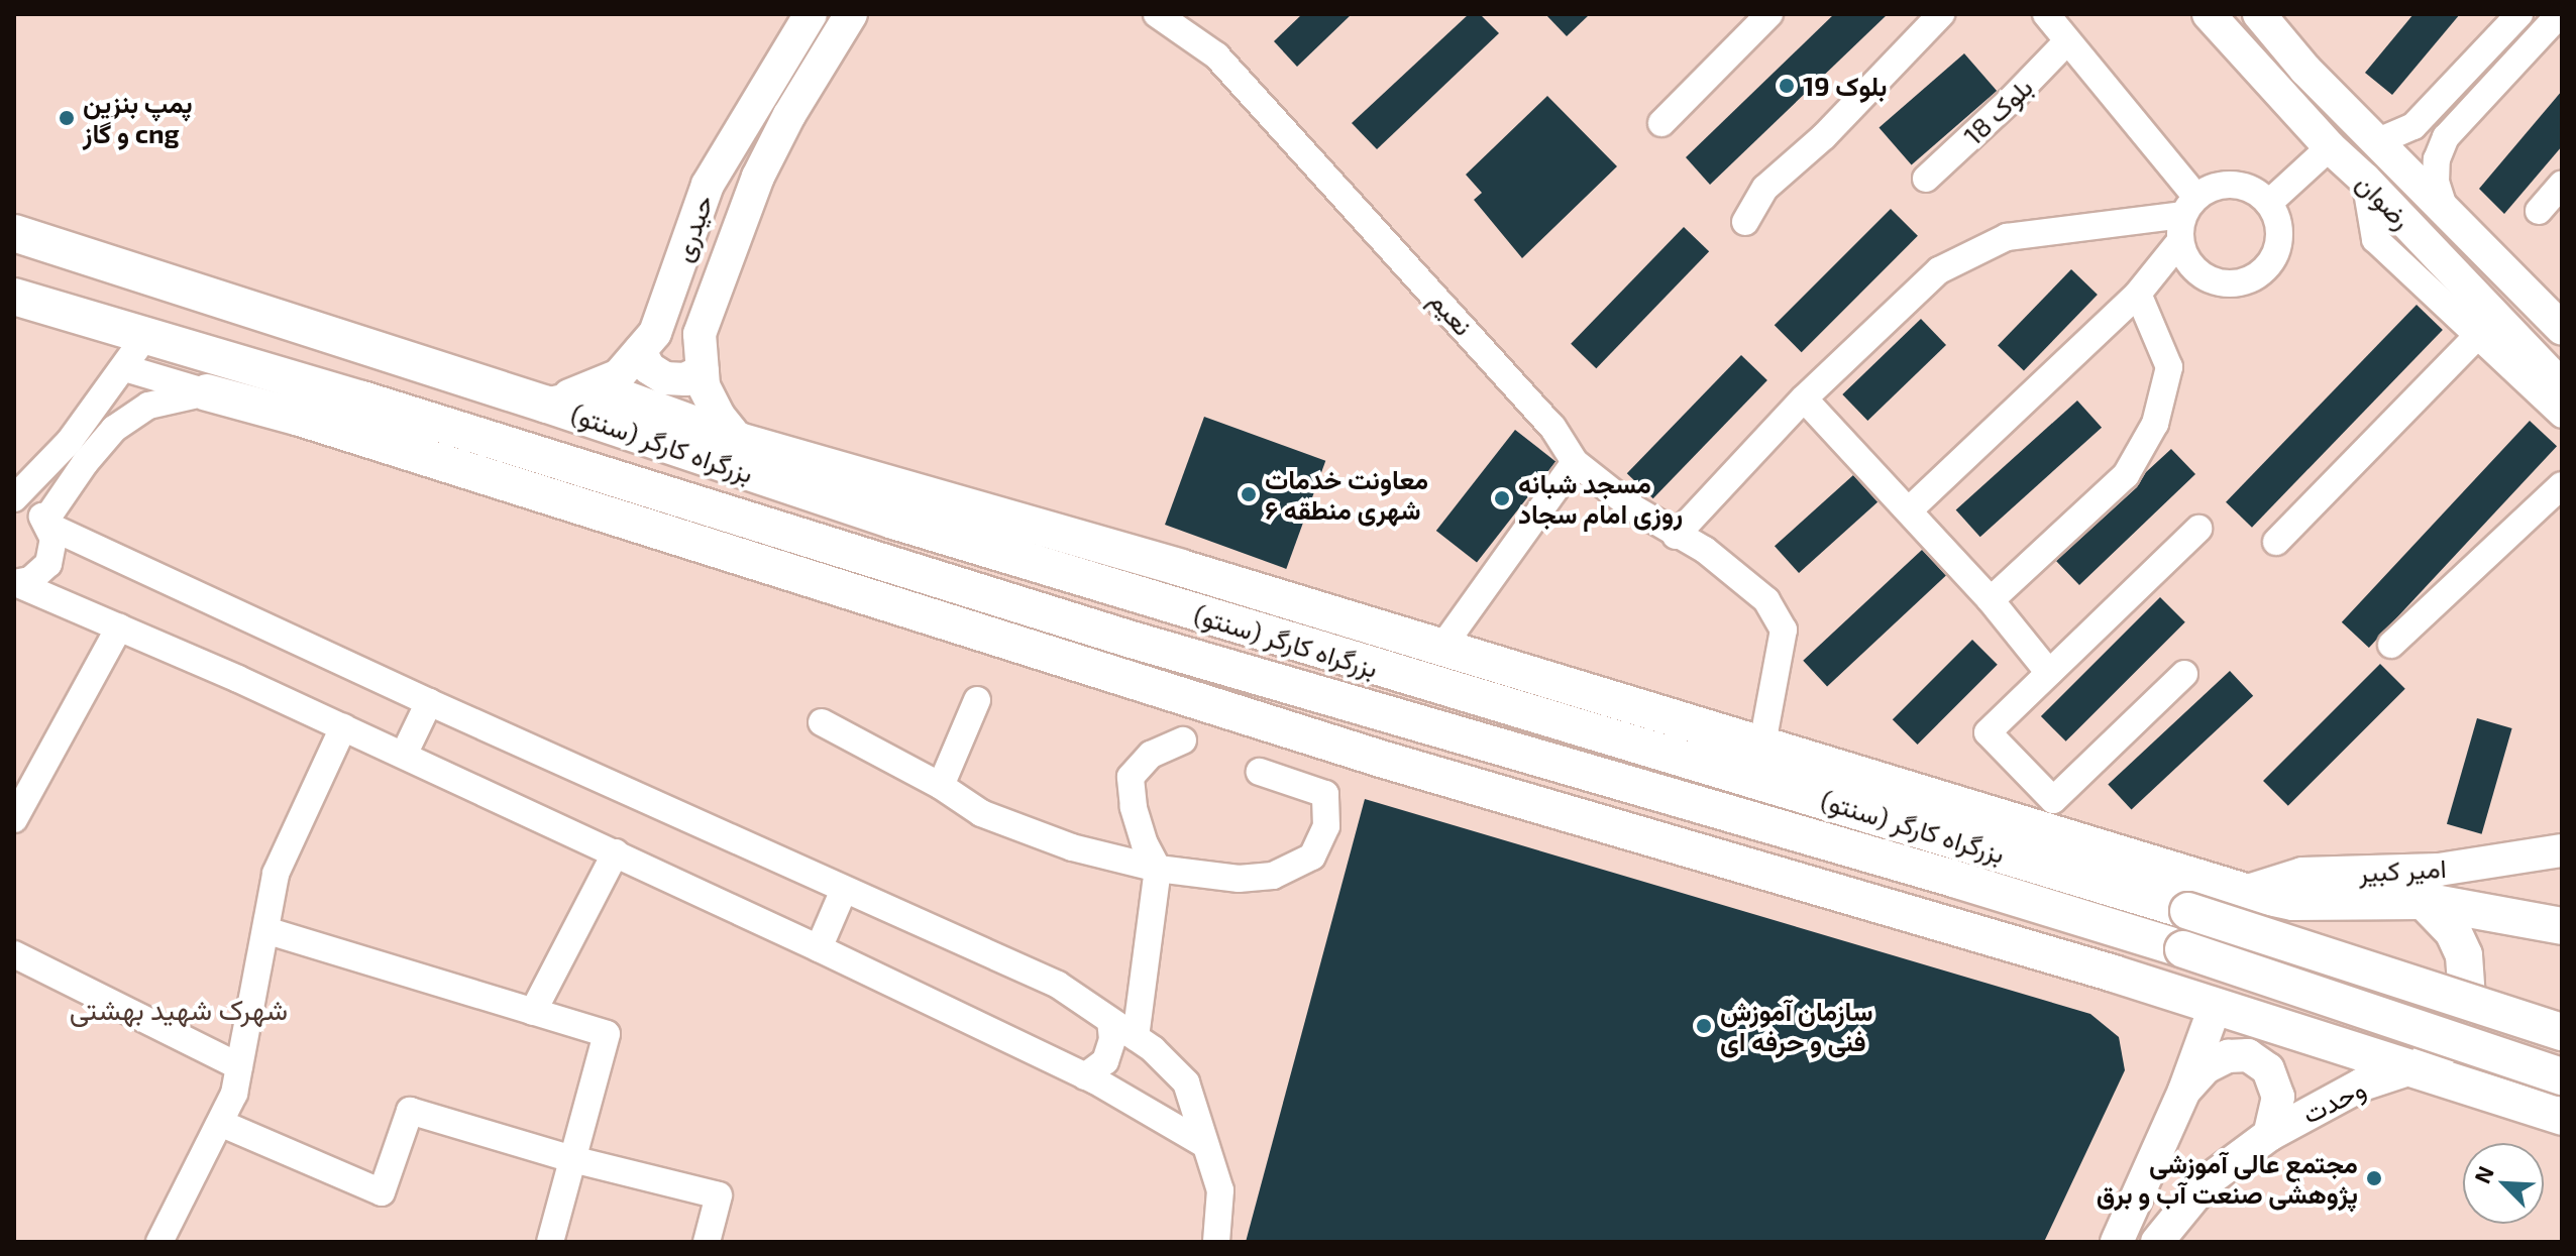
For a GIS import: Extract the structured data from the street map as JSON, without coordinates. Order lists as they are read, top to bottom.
{
  "streets": {
    "highway": ["بزرگراه کارگر (سنتو)"],
    "main road": [
      "رضوان",
      "حیدری",
      "امیر کبیر",
      "وحدت"
    ],
    "street": ["بلوک 18", "نعیم"]
  },
  "crossings": [
    ["حیدری", "بزرگراه کارگر (سنتو)"]
  ],
  "districts": ["شهرک شهید بهشتی"],
  "places": [
    "بلوک 19",
    "پمپ بنزین و گاز cng",
    "معاونت خدمات شهری منطقه ۶",
    "مسجد شبانه روزی امام سجاد",
    "سازمان آموزش فنی و حرفه ای",
    "مجتمع عالی آموزشی پژوهشی صنعت آب و برق"
  ],
  "north": "top left"
}
